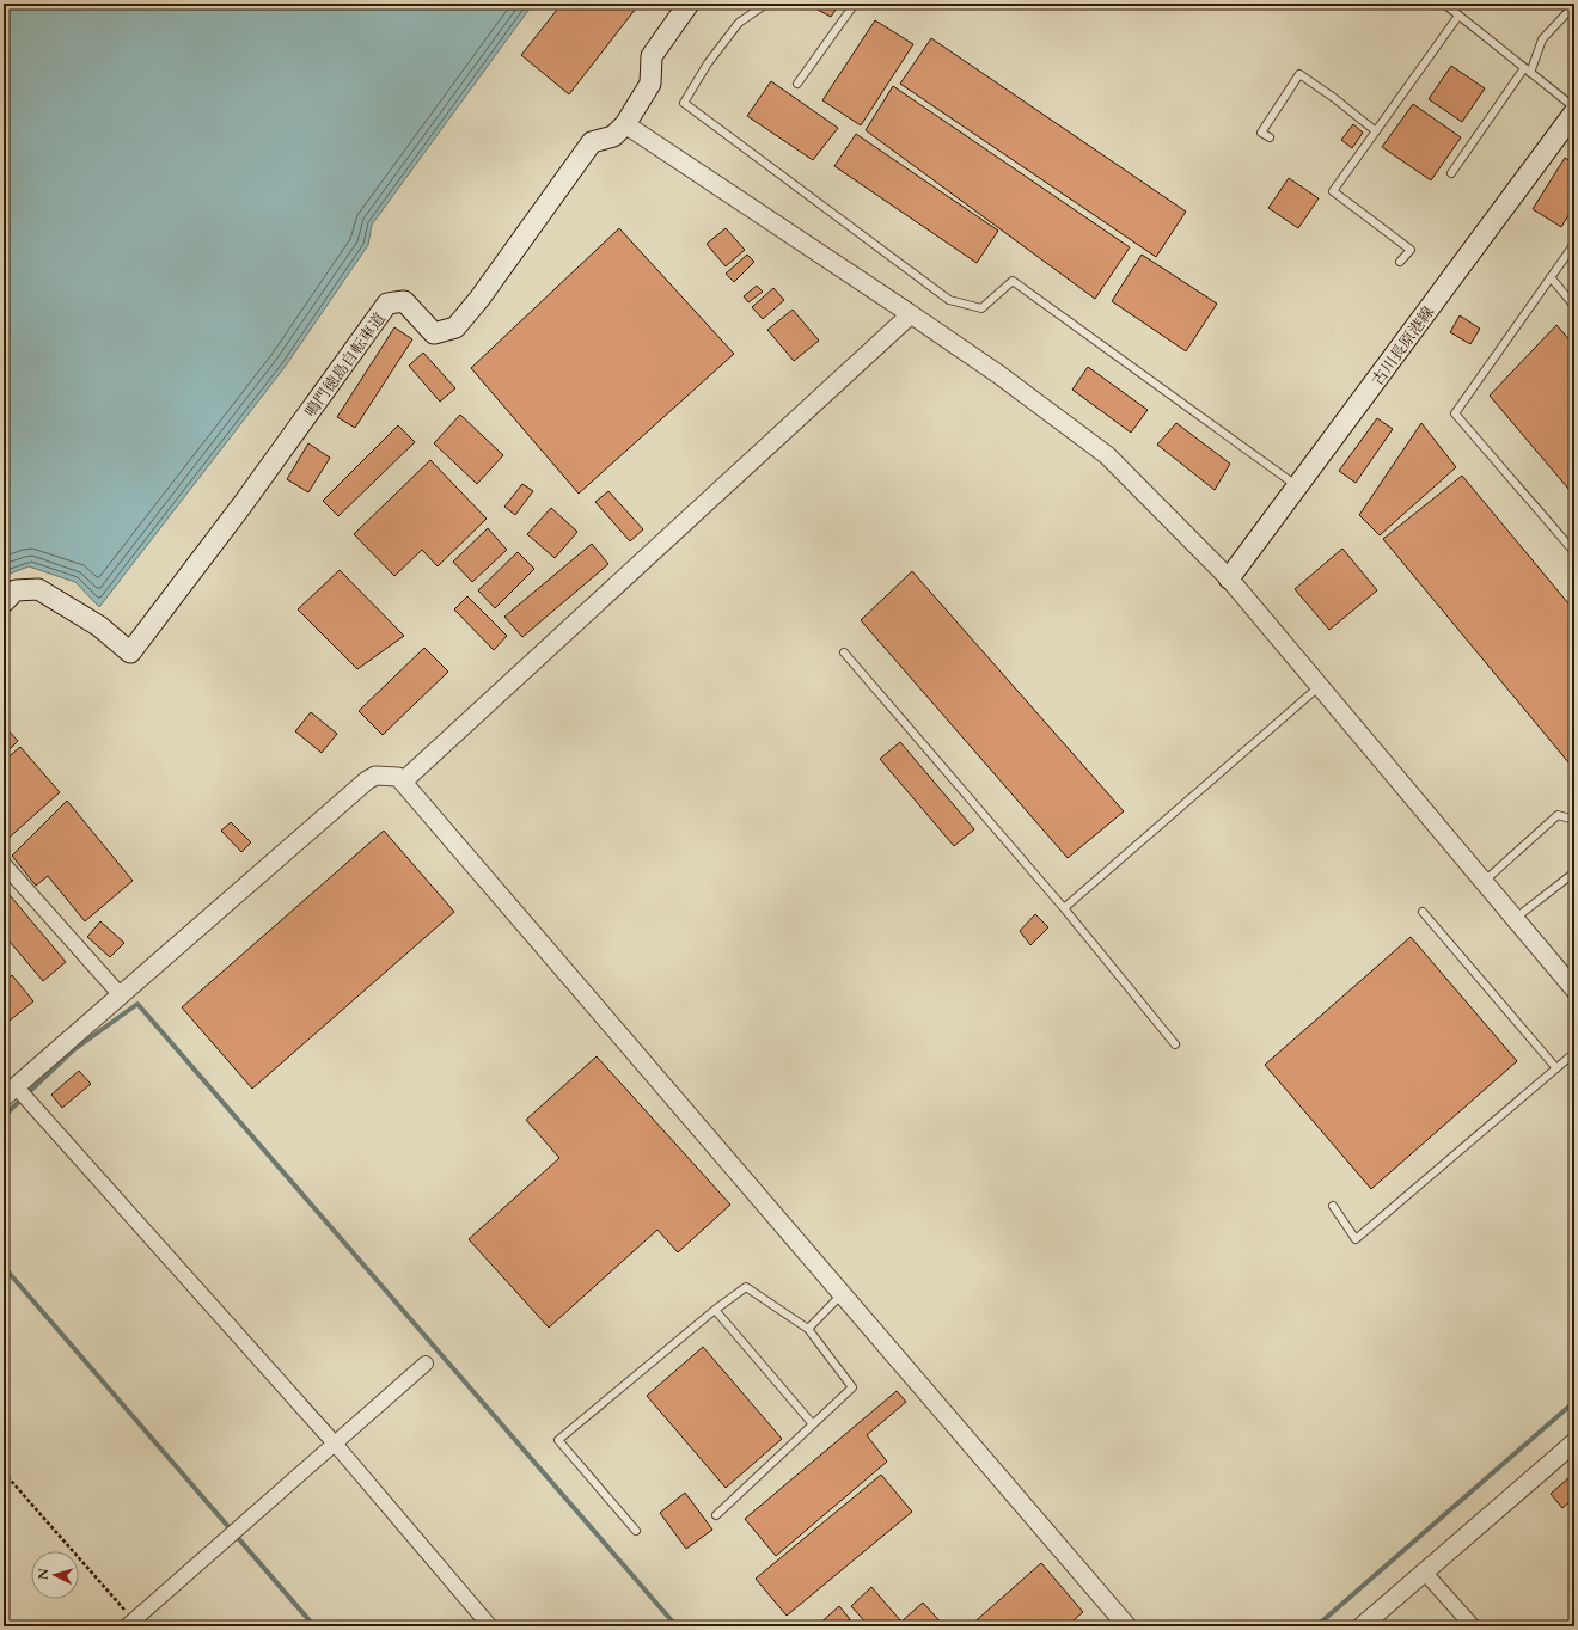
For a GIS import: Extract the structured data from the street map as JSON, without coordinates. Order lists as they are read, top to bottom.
{
  "streets": {
    "main road": ["古川長原港線", "鳴門徳島自転車道"]
  },
  "north": "left"
}
